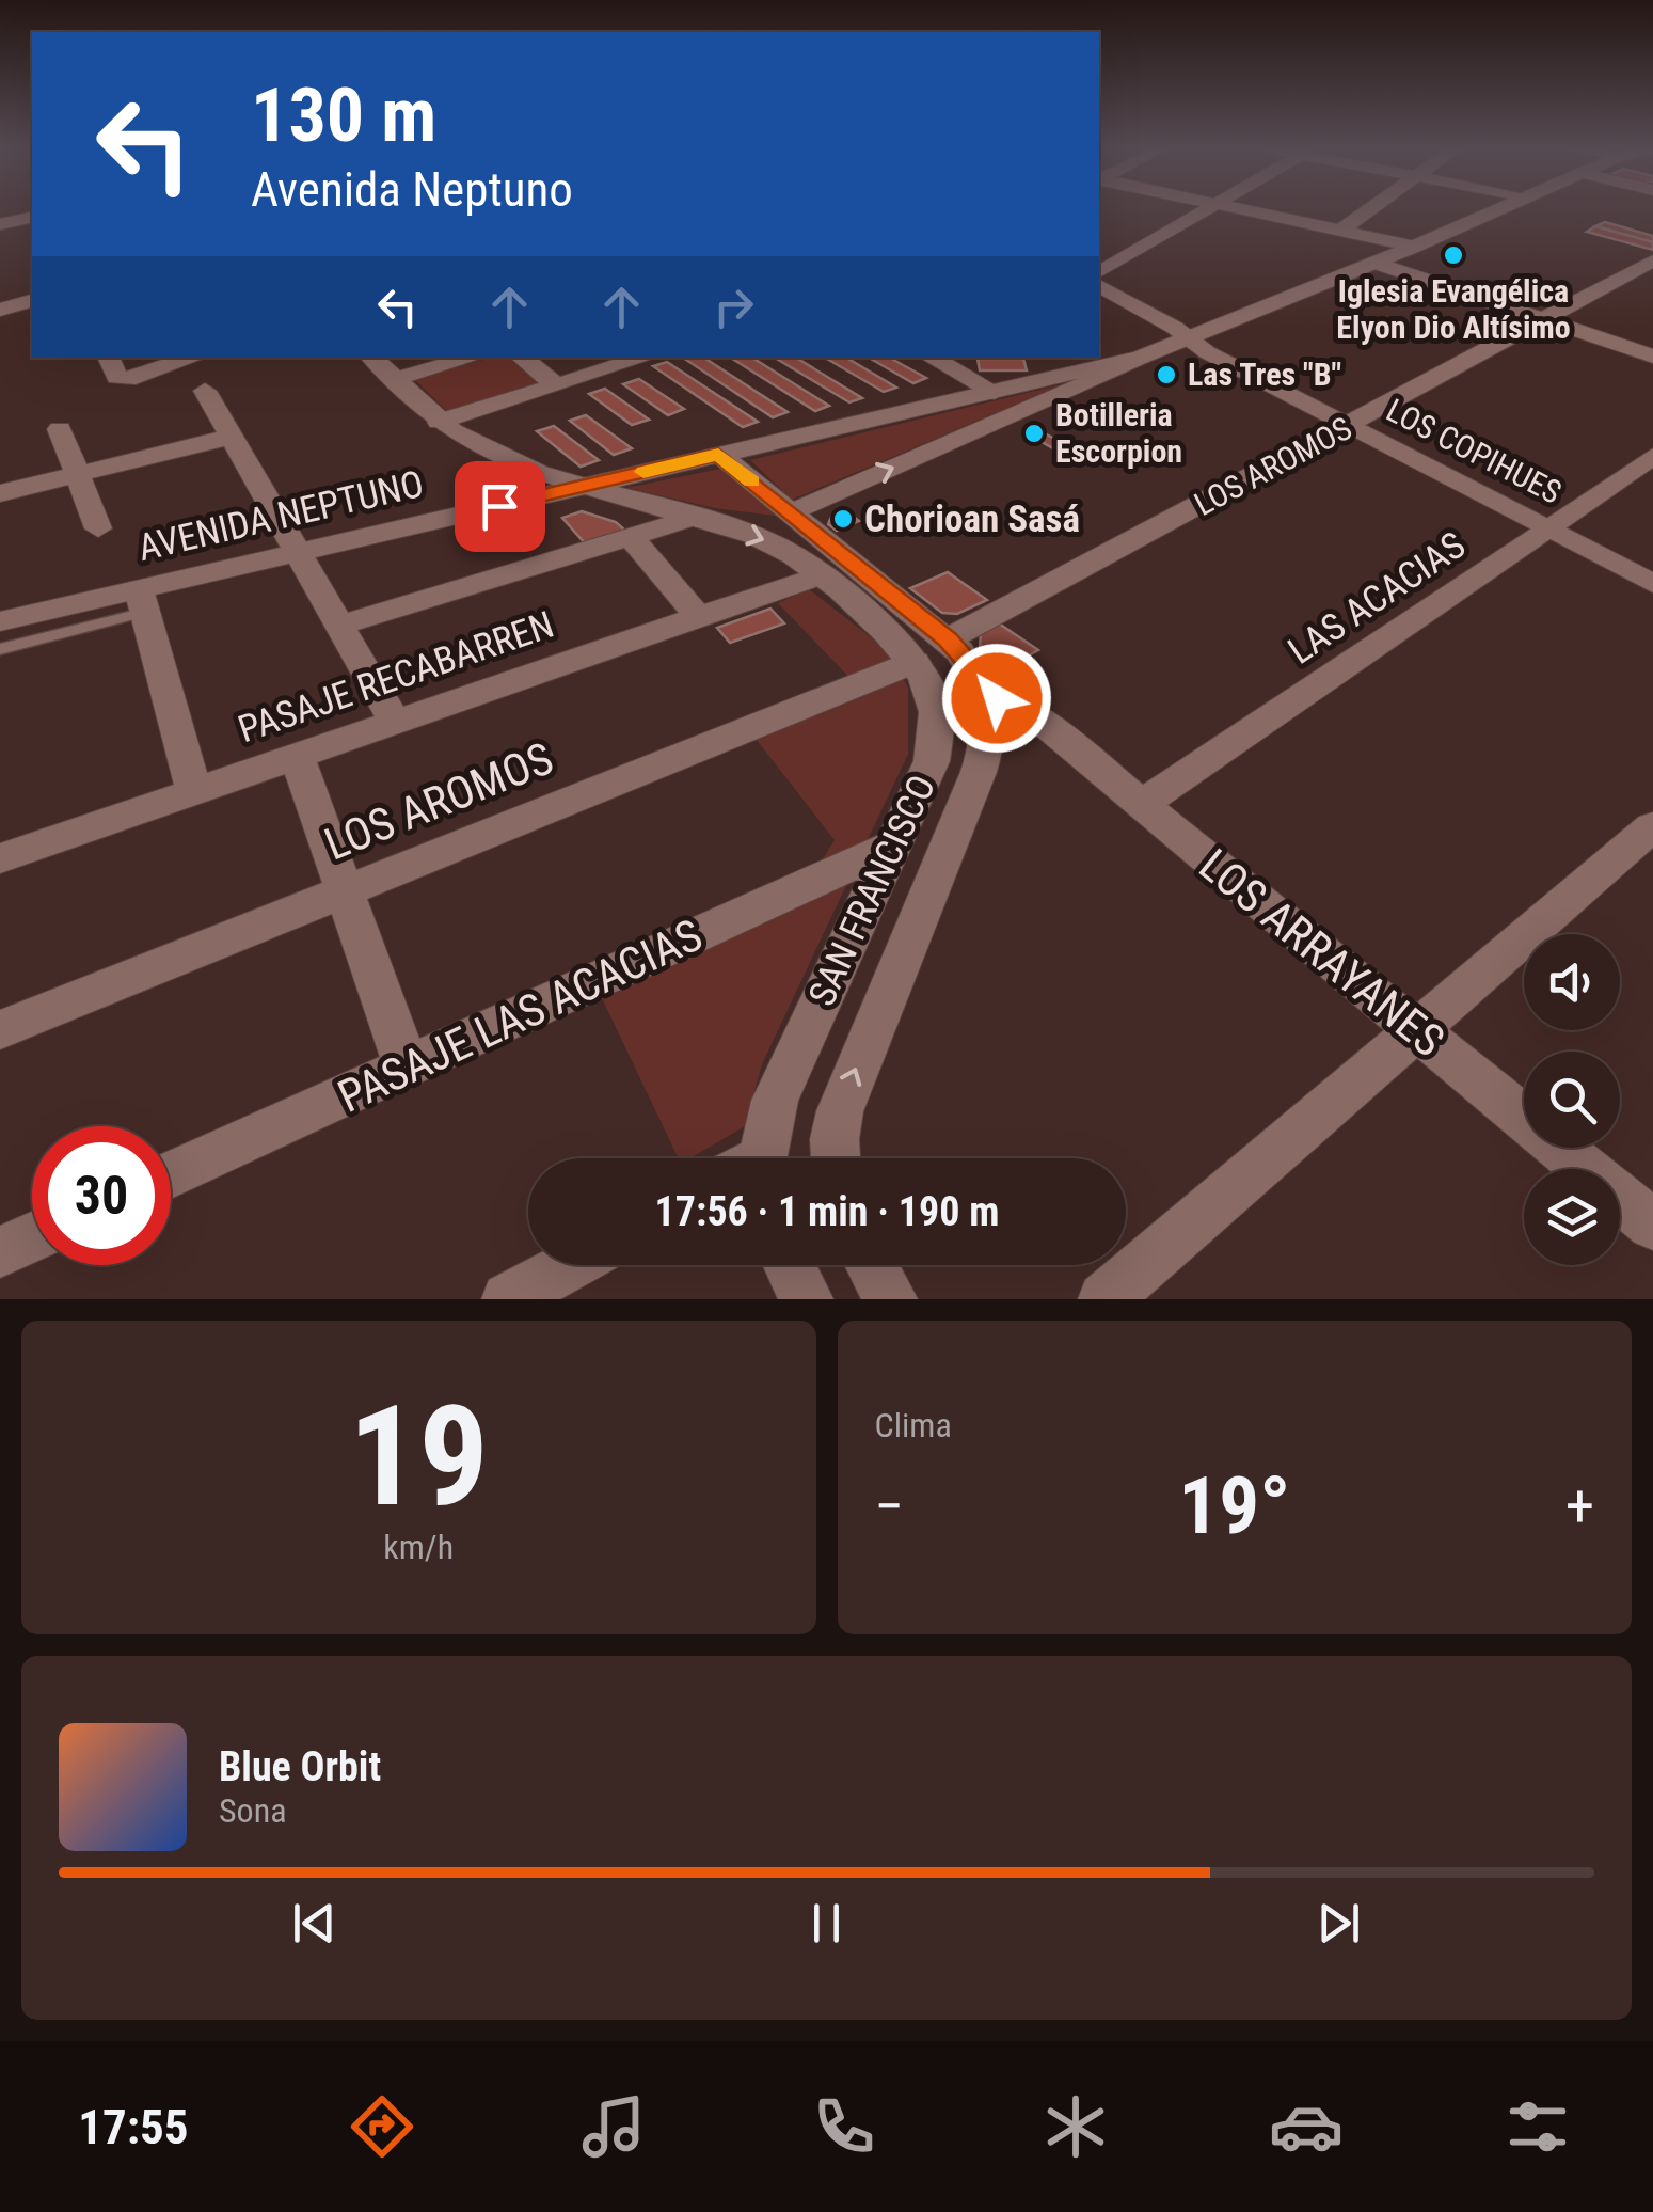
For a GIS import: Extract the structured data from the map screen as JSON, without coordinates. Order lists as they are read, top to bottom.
{
  "streets": {
    "street": [
      "LOS COPIHUES",
      "LOS AROMOS",
      "AVENIDA NEPTUNO",
      "LAS ACACIAS",
      "PASAJE RECABARREN",
      "SAN FRANCISCO",
      "LOS ARRAYANES",
      "PASAJE LAS ACACIAS"
    ]
  },
  "crossings": [
    ["LOS COPIHUES", "LOS AROMOS"],
    ["LOS COPIHUES", "AVENIDA NEPTUNO"],
    ["LOS COPIHUES", "LAS ACACIAS"],
    ["LOS AROMOS", "SAN FRANCISCO"],
    ["AVENIDA NEPTUNO", "SAN FRANCISCO"],
    ["LAS ACACIAS", "LOS ARRAYANES"],
    ["PASAJE RECABARREN", "SAN FRANCISCO"],
    ["SAN FRANCISCO", "LOS ARRAYANES"],
    ["SAN FRANCISCO", "PASAJE LAS ACACIAS"]
  ],
  "places": [
    "Iglesia Evangélica Elyon Dio Altísimo",
    "Las Tres \"B\"",
    "Botilleria Escorpion",
    "Chorioan Sasá"
  ],
  "page": {
    "turn": ["130 m", "Avenida Neptuno"],
    "limit": "30",
    "trip": "17:56 · 1 min · 190 m",
    "tile": [
      ["19", "km/h"],
      "Clima"
    ],
    "heat": ["−", "19°", "+"],
    "song": ["Blue Orbit", "Sona"],
    "tabs": "17:55"
  }
}
